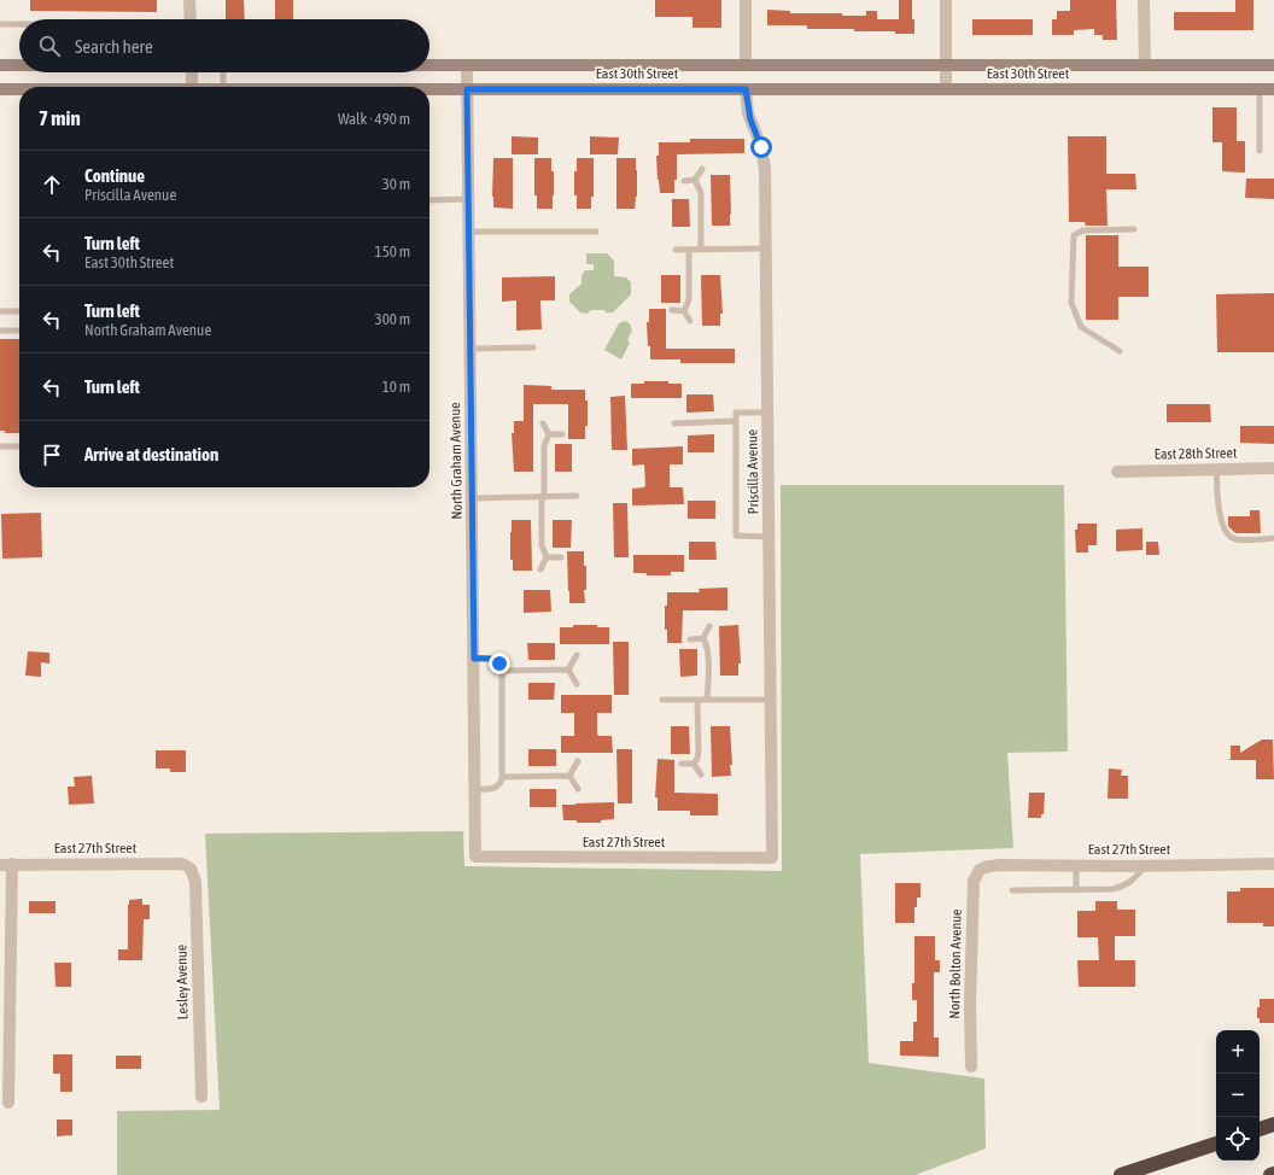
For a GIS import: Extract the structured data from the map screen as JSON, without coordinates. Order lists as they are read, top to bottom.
{
  "streets": {
    "main road": ["East 30th Street"],
    "street": [
      "East 28th Street",
      "North Graham Avenue",
      "Priscilla Avenue",
      "East 27th Street",
      "North Bolton Avenue",
      "Lesley Avenue"
    ]
  },
  "crossings": [
    ["East 30th Street", "North Graham Avenue"],
    ["East 30th Street", "Priscilla Avenue"],
    ["North Graham Avenue", "East 27th Street"],
    ["Priscilla Avenue", "East 27th Street"],
    ["East 27th Street", "North Bolton Avenue"],
    ["East 27th Street", "Lesley Avenue"]
  ],
  "page": {
    "search": "Search here",
    "heading": ["7 min", "Walk · 490 m"],
    "list": [
      ["Continue", "Priscilla Avenue", "30 m"],
      ["Turn left", "East 30th Street", "150 m"],
      ["Turn left", "North Graham Avenue", "300 m"],
      ["Turn left", "10 m"],
      "Arrive at destination"
    ],
    "map_buttons": ["+", "−"]
  }
}
